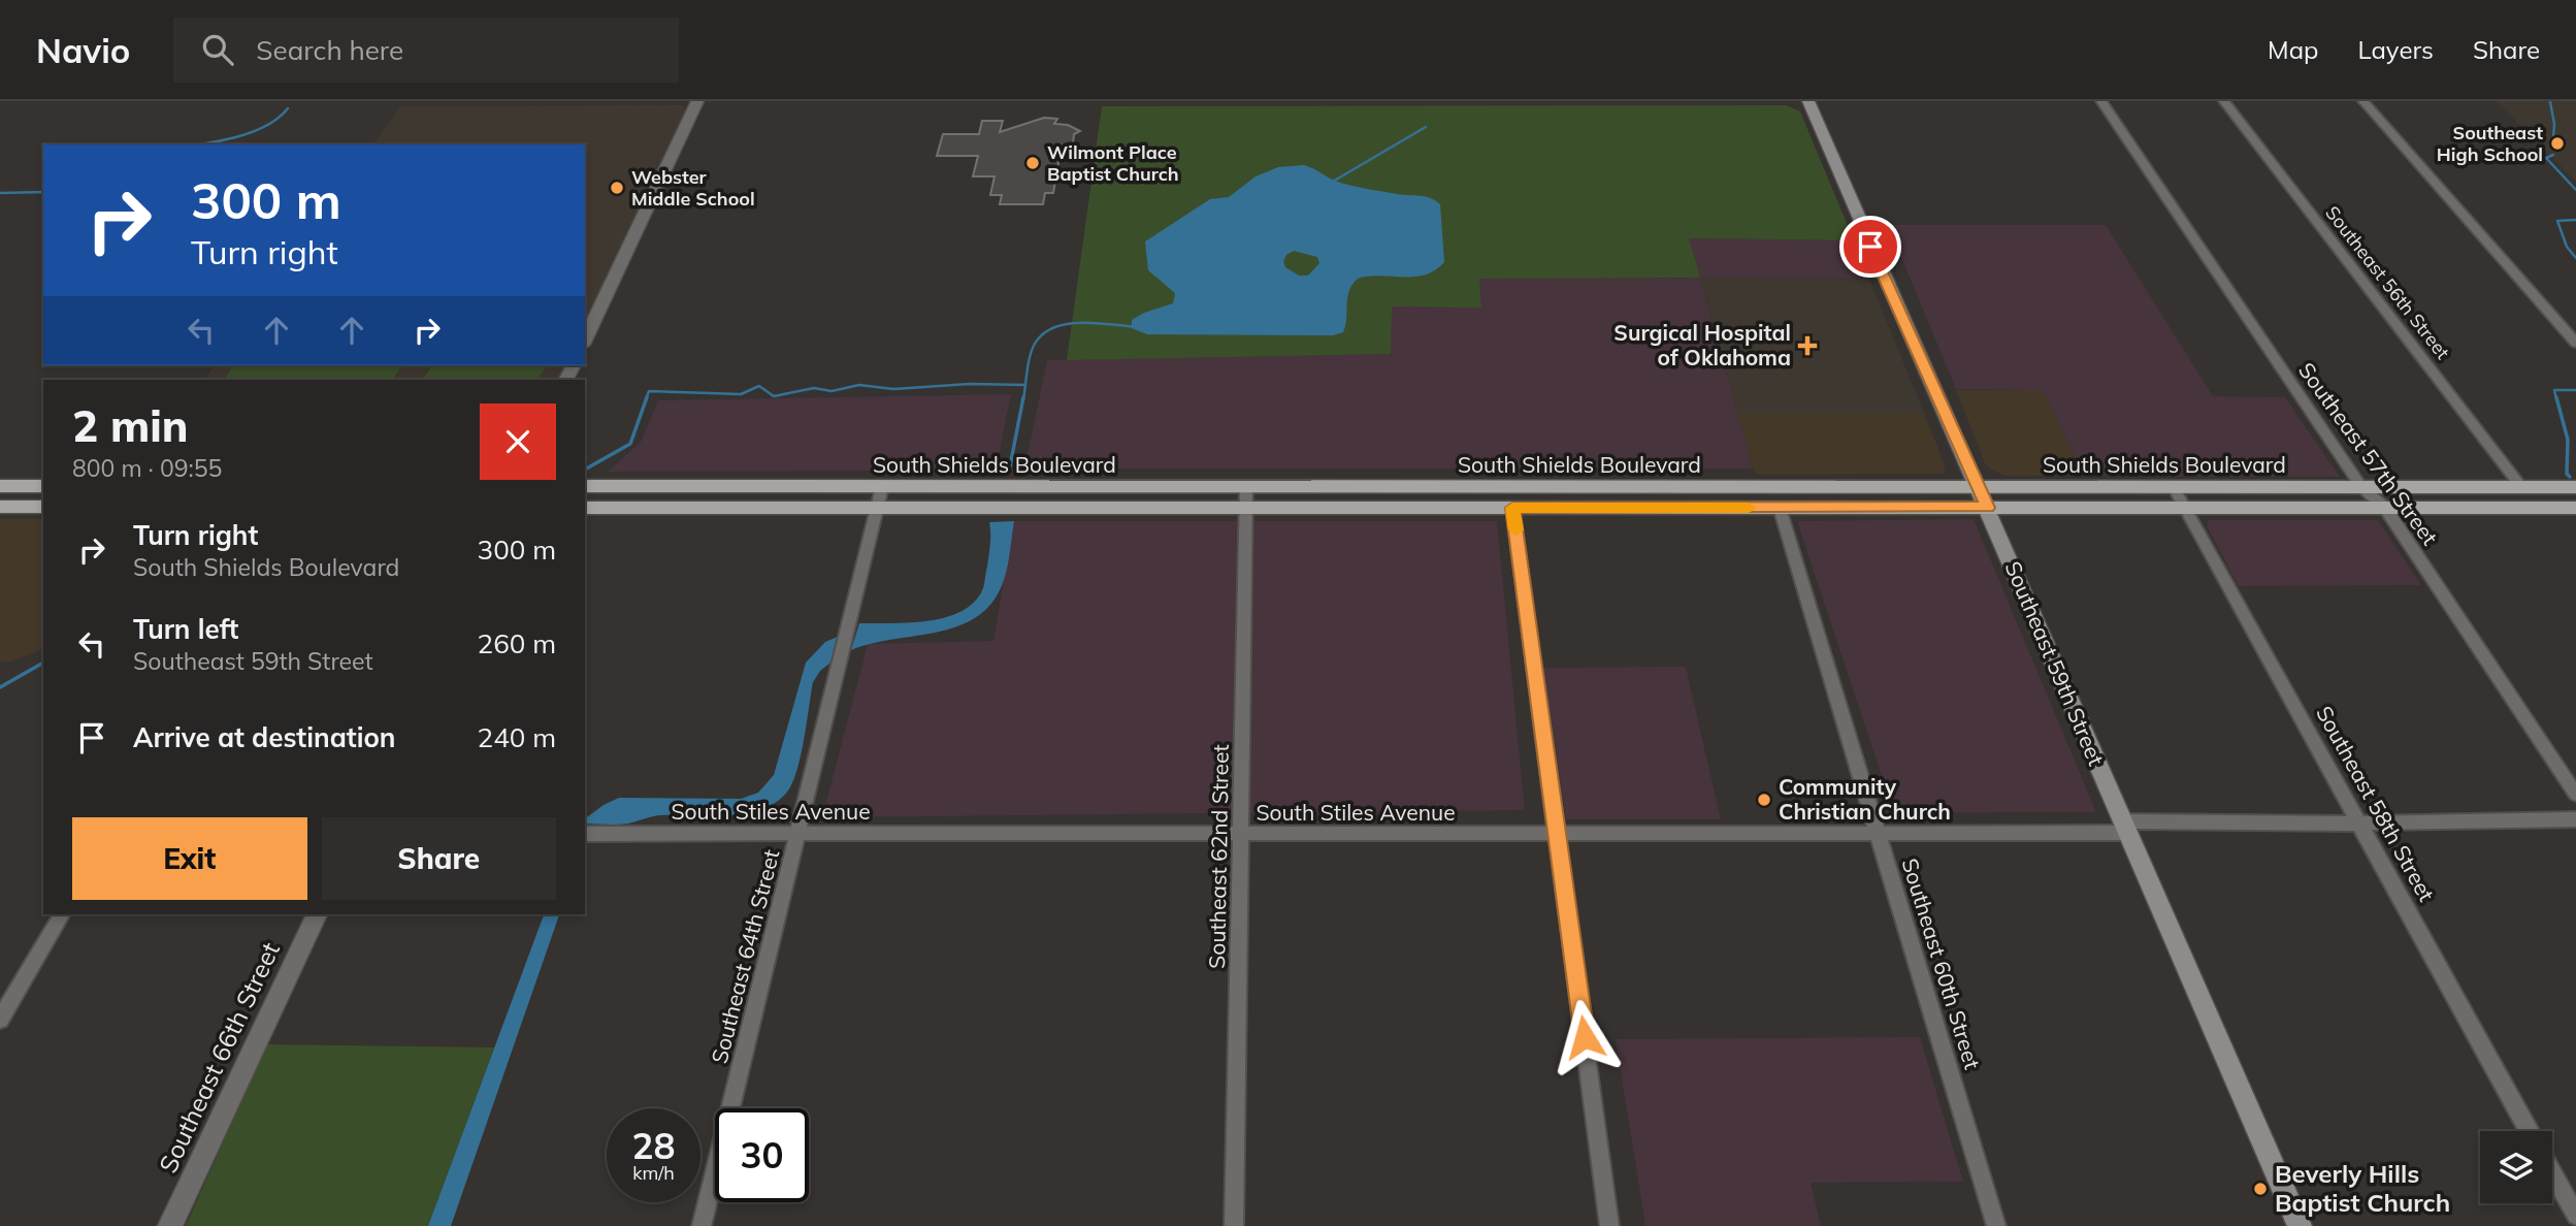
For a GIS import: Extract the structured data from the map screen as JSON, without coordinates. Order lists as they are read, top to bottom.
{
  "streets": {
    "main road": ["South Shields Boulevard", "Southeast 59th Street"],
    "street": [
      "Southeast 56th Street",
      "Southeast 57th Street",
      "Southeast 58th Street",
      "South Stiles Avenue",
      "Southeast 62nd Street",
      "Southeast 64th Street",
      "Southeast 60th Street",
      "Southeast 66th Street"
    ]
  },
  "crossings": [
    ["Southeast 56th Street", "South Shields Boulevard"],
    ["Southeast 57th Street", "South Shields Boulevard"],
    ["South Shields Boulevard", "Southeast 59th Street"],
    ["South Shields Boulevard", "Southeast 58th Street"],
    ["South Shields Boulevard", "Southeast 62nd Street"],
    ["South Shields Boulevard", "Southeast 64th Street"],
    ["South Shields Boulevard", "Southeast 60th Street"],
    ["Southeast 59th Street", "South Stiles Avenue"],
    ["Southeast 58th Street", "South Stiles Avenue"],
    ["South Stiles Avenue", "Southeast 62nd Street"],
    ["South Stiles Avenue", "Southeast 64th Street"],
    ["South Stiles Avenue", "Southeast 60th Street"]
  ],
  "places": {
    "other": [
      "Southeast High School",
      "Wilmont Place Baptist Church",
      "Webster Middle School",
      "Community Christian Church",
      "Beverly Hills Baptist Church"
    ],
    "health": ["Surgical Hospital of Oklahoma"]
  },
  "page": {
    "header": "Navio",
    "search": "Search here",
    "nav": ["Map", "Layers", "Share"],
    "turn": ["300 m", "Turn right"],
    "heading": ["2 min", "800 m · 09:55"],
    "list": [
      {
        "name": "Turn right",
        "note": "South Shields Boulevard",
        "value": "300 m"
      },
      {
        "name": "Turn left",
        "note": "Southeast 59th Street",
        "value": "260 m"
      },
      {
        "name": "Arrive at destination",
        "value": "240 m"
      }
    ],
    "buttons": ["Exit", "Share"],
    "speed": "28 km/h",
    "limit": "30"
  }
}
